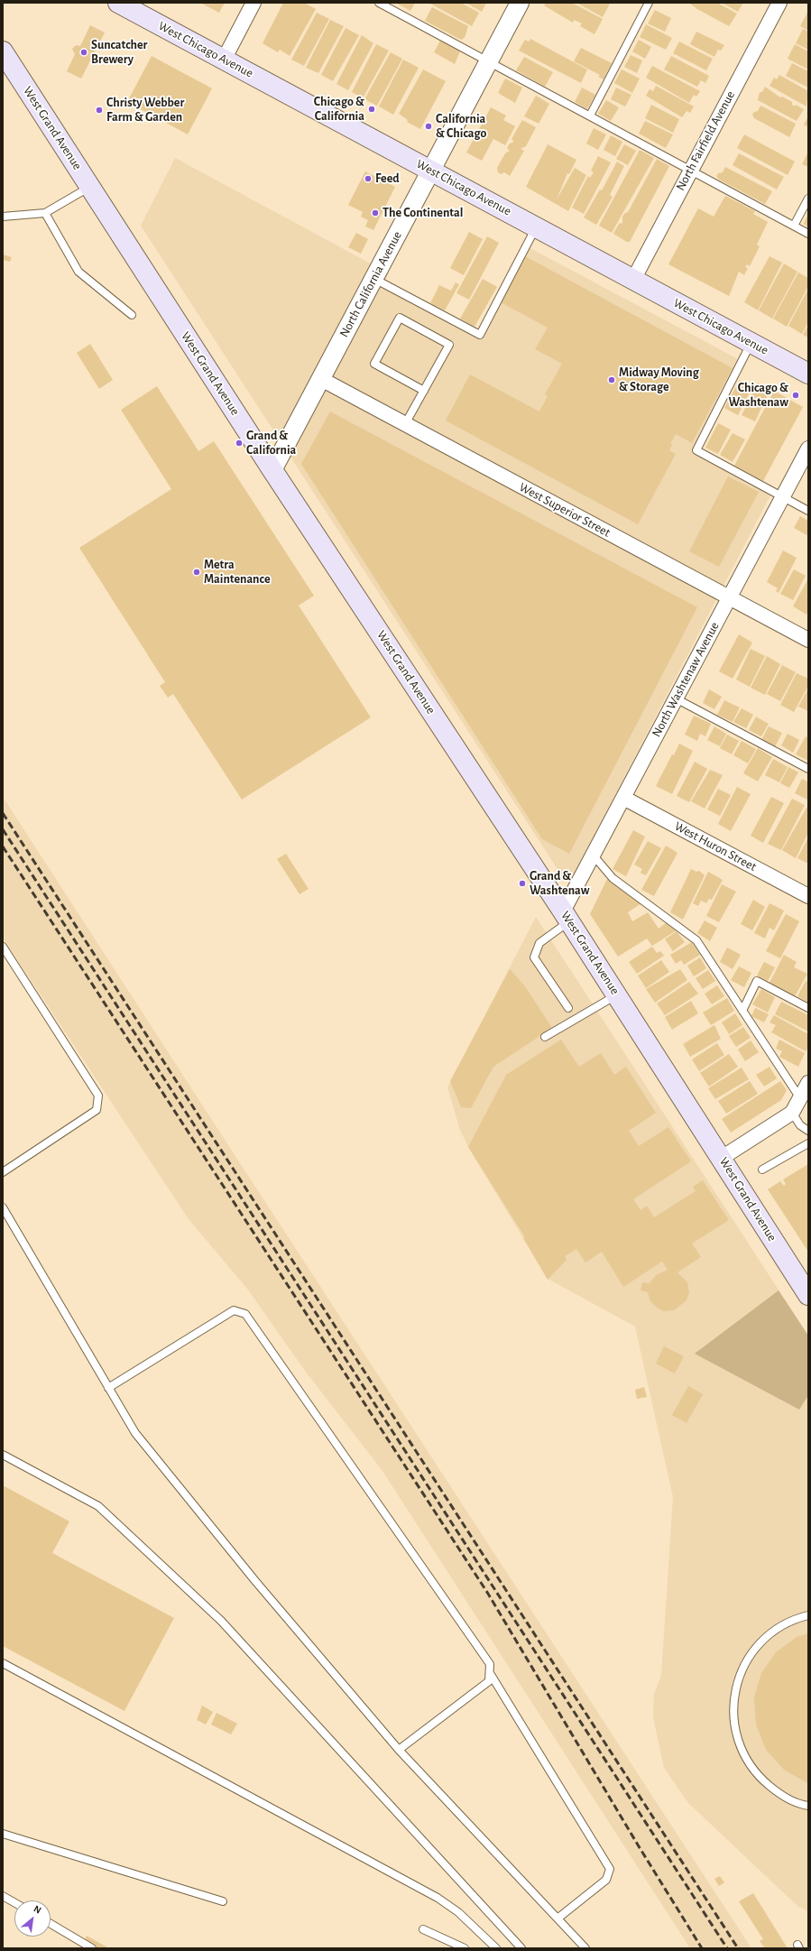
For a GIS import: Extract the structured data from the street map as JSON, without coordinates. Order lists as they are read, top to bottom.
{
  "streets": {
    "main road": ["West Chicago Avenue", "West Grand Avenue"],
    "street": [
      "North Fairfield Avenue",
      "North California Avenue",
      "West Superior Street",
      "North Washtenaw Avenue",
      "West Huron Street"
    ]
  },
  "crossings": [
    ["West Chicago Avenue", "North Fairfield Avenue"],
    ["West Chicago Avenue", "North California Avenue"],
    ["West Grand Avenue", "North California Avenue"],
    ["West Grand Avenue", "North Washtenaw Avenue"],
    ["North California Avenue", "West Superior Street"],
    ["West Superior Street", "North Washtenaw Avenue"],
    ["North Washtenaw Avenue", "West Huron Street"]
  ],
  "places": [
    "Suncatcher Brewery",
    "Chicago & California",
    "Christy Webber Farm & Garden",
    "California & Chicago",
    "Feed",
    "The Continental",
    "Midway Moving & Storage",
    "Chicago & Washtenaw",
    "Grand & California",
    "Metra Maintenance",
    "Grand & Washtenaw"
  ],
  "north": "top right"
}
